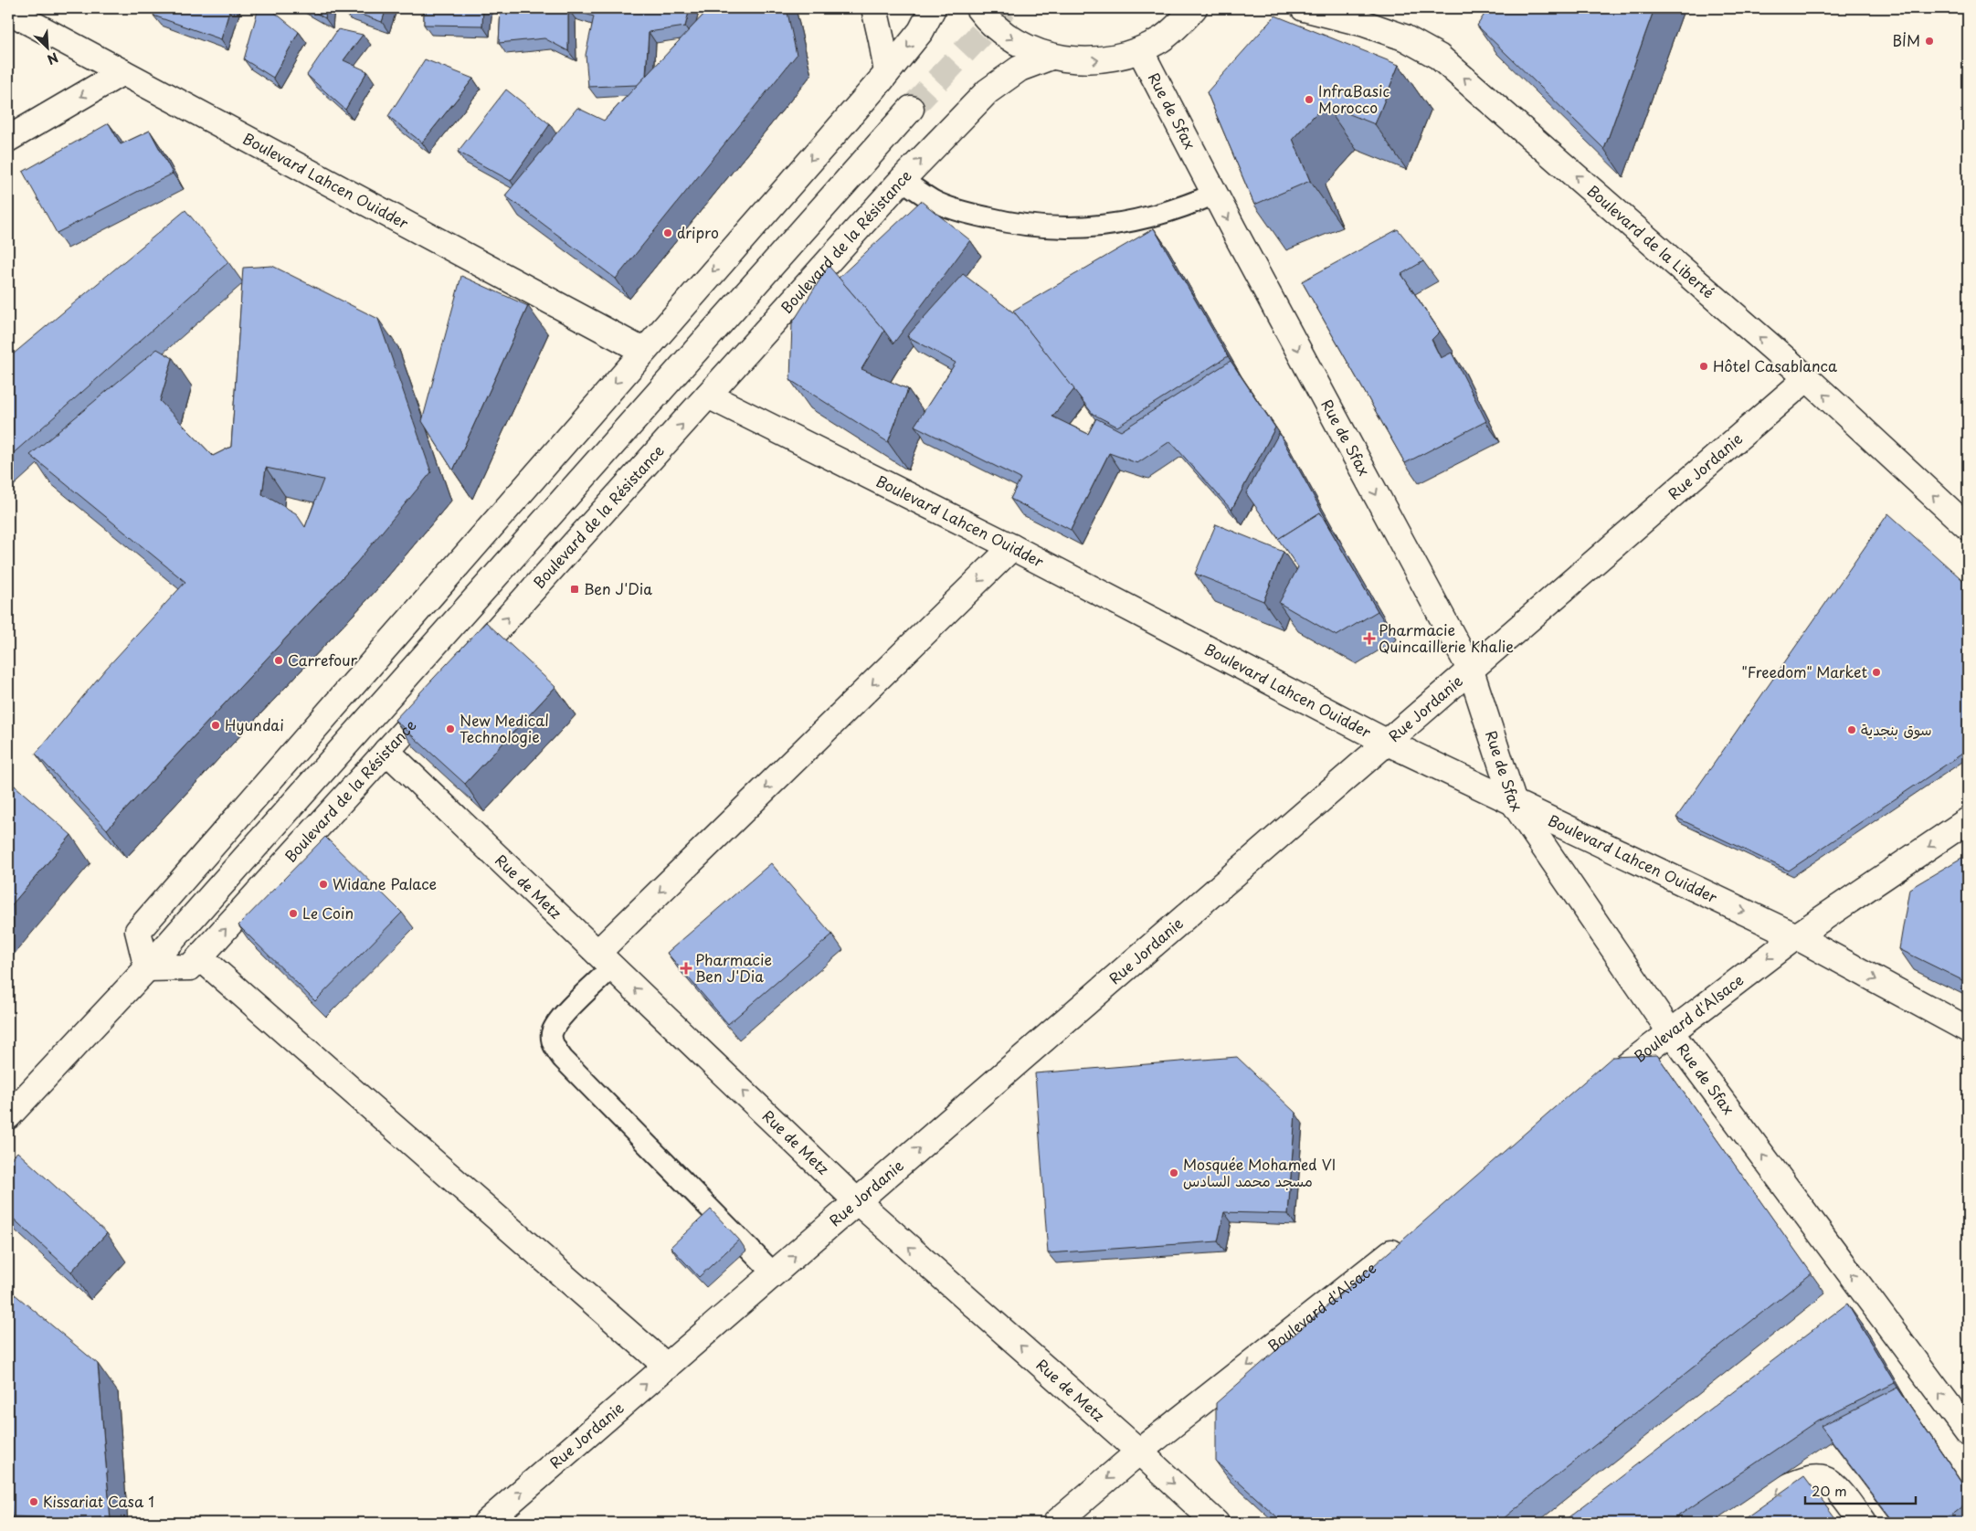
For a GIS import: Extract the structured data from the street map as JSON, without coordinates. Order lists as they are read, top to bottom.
{
  "streets": {
    "street": [
      "Rue de Sfax",
      "Boulevard Lahcen Ouidder",
      "Boulevard de la Résistance",
      "Boulevard de la Liberté",
      "Rue Jordanie",
      "Rue de Metz",
      "Boulevard d'Alsace"
    ]
  },
  "crossings": [
    ["Rue de Sfax", "Boulevard Lahcen Ouidder"],
    ["Rue de Sfax", "Rue Jordanie"],
    ["Rue de Sfax", "Boulevard d'Alsace"],
    ["Boulevard Lahcen Ouidder", "Boulevard de la Résistance"],
    ["Boulevard Lahcen Ouidder", "Rue Jordanie"],
    ["Boulevard Lahcen Ouidder", "Boulevard d'Alsace"],
    ["Boulevard de la Résistance", "Rue de Metz"],
    ["Boulevard de la Liberté", "Rue Jordanie"],
    ["Rue Jordanie", "Rue de Metz"],
    ["Rue de Metz", "Boulevard d'Alsace"]
  ],
  "one_way": ["Boulevard de la Liberté", "Rue Jordanie", "Boulevard d'Alsace"],
  "places": {
    "other": [
      "BİM",
      "InfraBasic Morocco",
      "dripro",
      "Hôtel Casablanca",
      "Carrefour",
      "\"Freedom\" Market",
      "Hyundai",
      "New Medical Technologie",
      "سوق بنجدية",
      "Widane Palace",
      "Le Coin",
      "Mosquée Mohamed VI مسجد محمد السادس",
      "Kissariat Casa 1"
    ],
    "transit": ["Ben J'Dia"],
    "health": ["Pharmacie Quincaillerie Khalie", "Pharmacie Ben J'Dia"]
  },
  "scale_bar": "20 m",
  "north": "bottom right"
}
